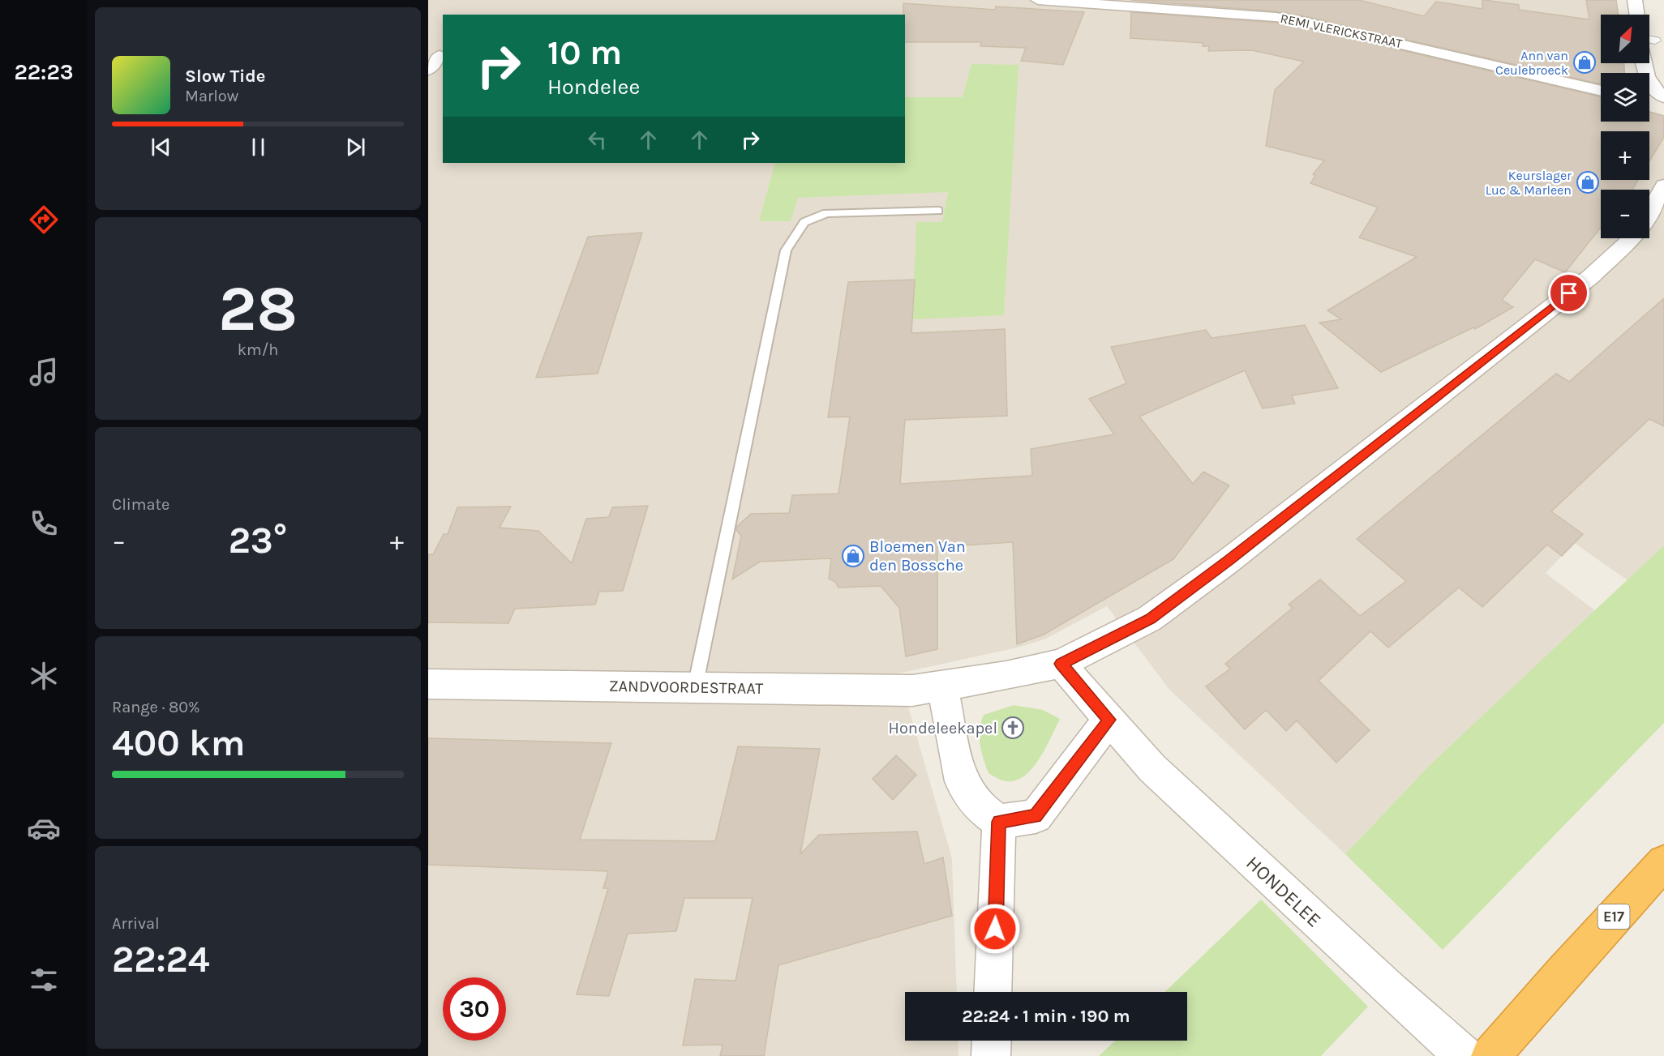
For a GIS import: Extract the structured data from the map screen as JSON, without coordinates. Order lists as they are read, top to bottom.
{
  "streets": {
    "highway": ["E17"],
    "street": ["REMI VLERICKSTRAAT", "ZANDVOORDESTRAAT", "HONDELEE"]
  },
  "crossings": [
    ["ZANDVOORDESTRAAT", "HONDELEE"]
  ],
  "places": {
    "shop": ["Ann van Ceulebroeck", "Keurslager Luc & Marleen", "Bloemen Van den Bossche"],
    "church": ["Hondeleekapel"]
  },
  "north": "top right",
  "page": {
    "tabs": "22:23",
    "map_buttons": ["+", "−"],
    "turn": ["10 m", "Hondelee"],
    "song": ["Slow Tide", "Marlow"],
    "tile": [
      ["28", "km/h"],
      "Climate",
      ["Range · 80%", "400 km"],
      ["Arrival", "22:24"]
    ],
    "heat": ["−", "23°", "+"],
    "limit": "30",
    "trip": "22:24 · 1 min · 190 m"
  }
}
